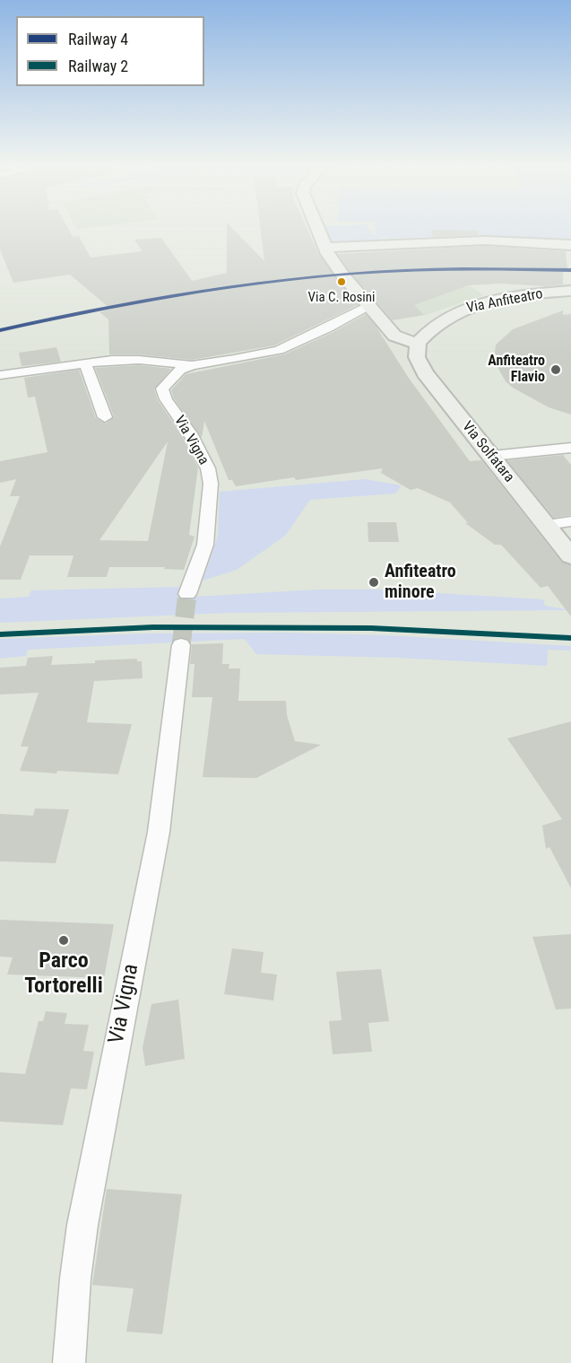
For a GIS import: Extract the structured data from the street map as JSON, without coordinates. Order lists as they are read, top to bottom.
{
  "streets": {
    "street": ["Via Anfiteatro", "Via Vigna", "Via Solfatara"]
  },
  "crossings": [
    ["Via Anfiteatro", "Via Solfatara"]
  ],
  "places": [
    "Via C. Rosini",
    "Anfiteatro Flavio",
    "Anfiteatro minore",
    "Parco Tortorelli"
  ],
  "lines": ["rail line 4", "rail line 2"],
  "legend": ["Railway 4", "Railway 2"]
}
